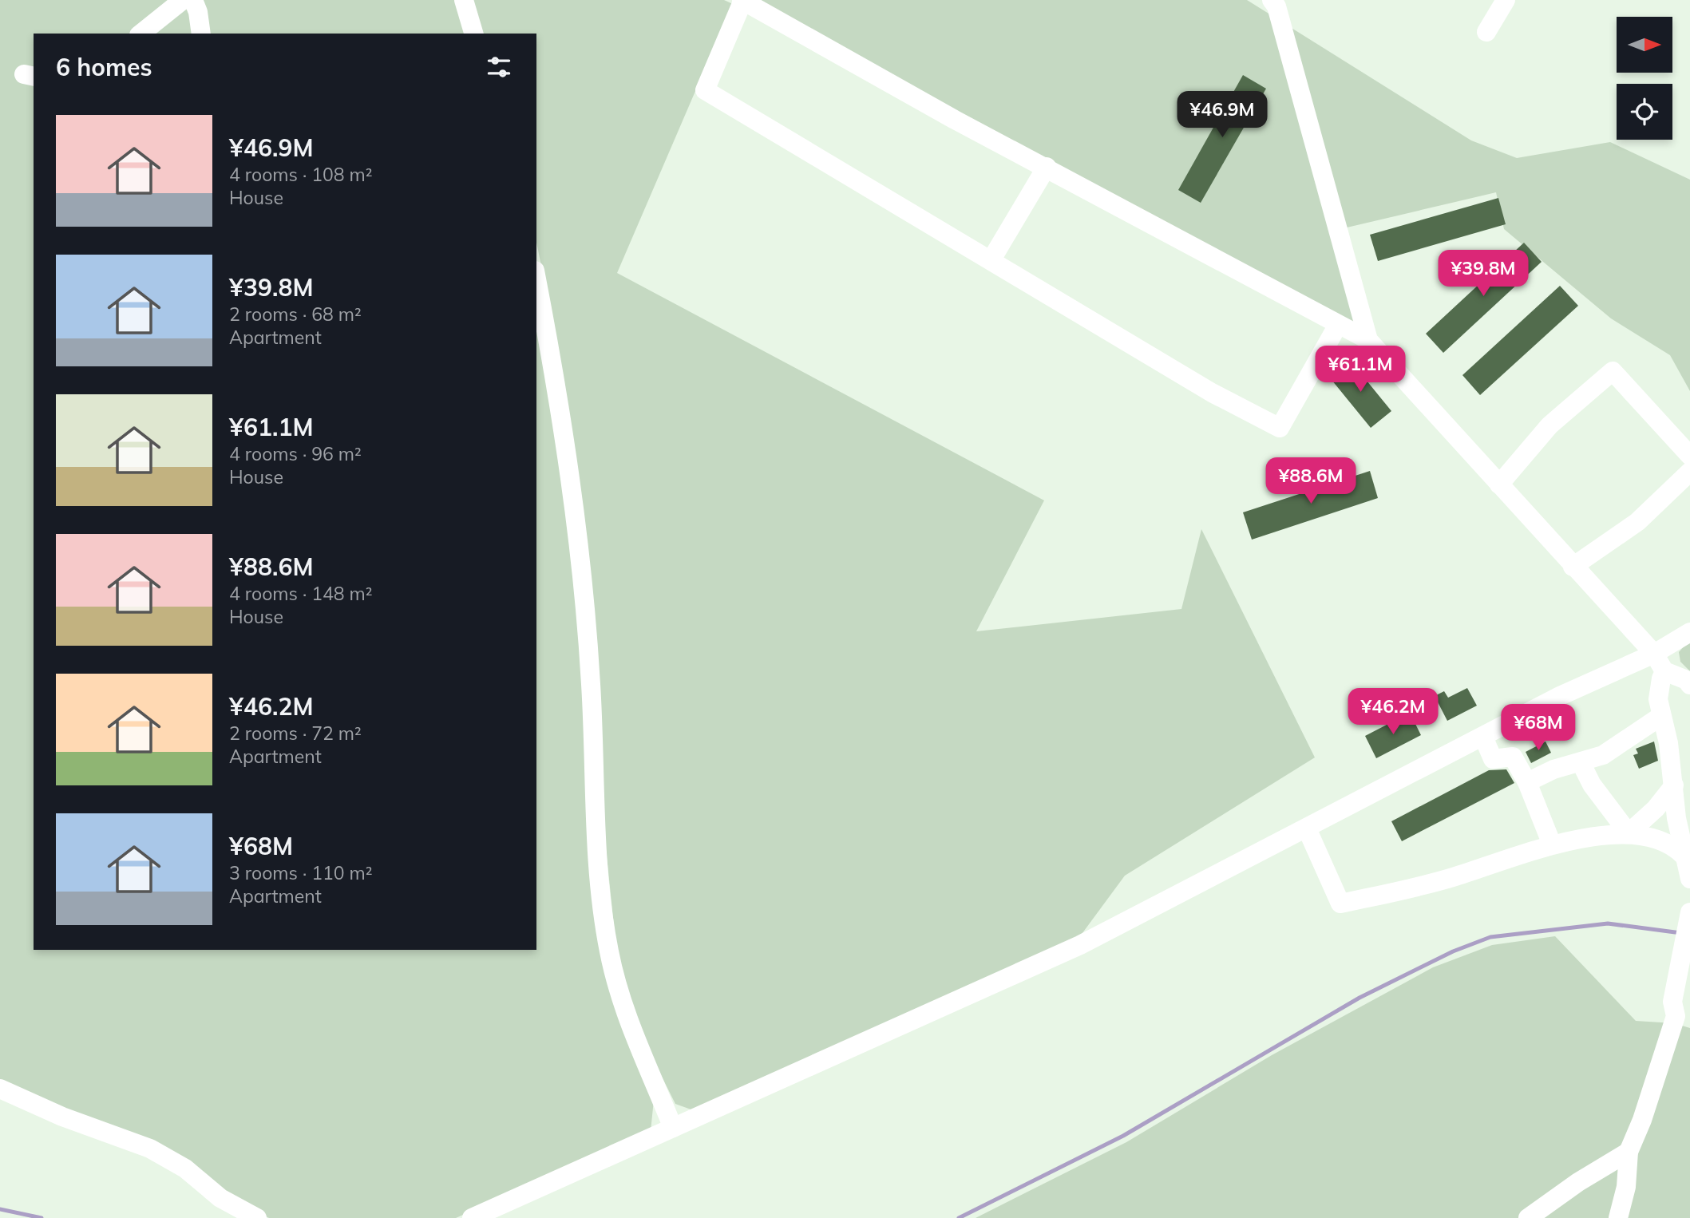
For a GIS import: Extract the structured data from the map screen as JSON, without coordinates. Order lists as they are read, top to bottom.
{
  "north": "right",
  "page": {
    "heading": "6 homes",
    "price": [
      "¥46.9M",
      "¥39.8M",
      "¥61.1M",
      "¥88.6M",
      "¥46.2M",
      "¥68M"
    ],
    "list": [
      {
        "name": "¥46.9M",
        "note": "4 rooms · 108 m² · House"
      },
      {
        "name": "¥39.8M",
        "note": "2 rooms · 68 m² · Apartment"
      },
      {
        "name": "¥61.1M",
        "note": "4 rooms · 96 m² · House"
      },
      {
        "name": "¥88.6M",
        "note": "4 rooms · 148 m² · House"
      },
      {
        "name": "¥46.2M",
        "note": "2 rooms · 72 m² · Apartment"
      },
      {
        "name": "¥68M",
        "note": "3 rooms · 110 m² · Apartment"
      }
    ]
  }
}
